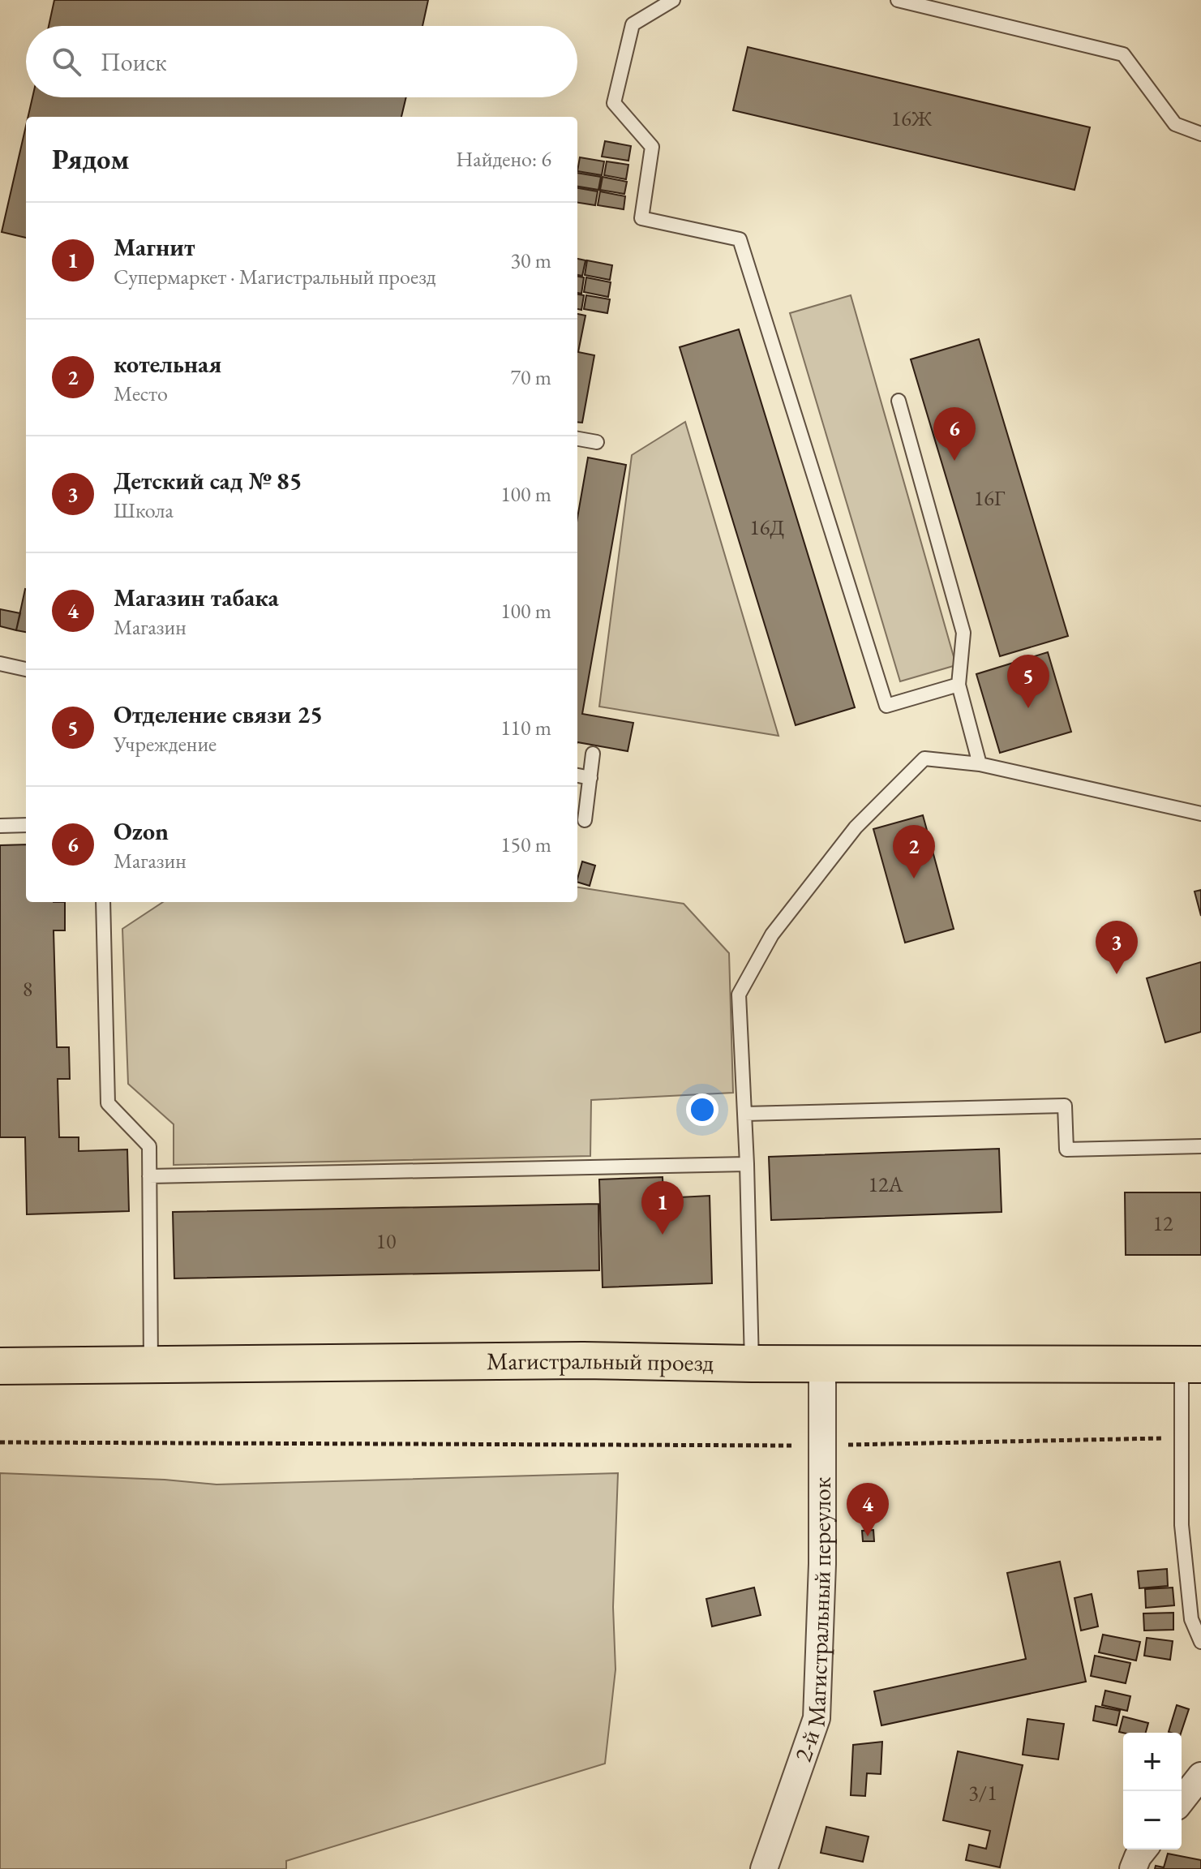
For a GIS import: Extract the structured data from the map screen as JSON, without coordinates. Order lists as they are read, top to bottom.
{
  "streets": {
    "main road": ["Магистральный проезд"],
    "street": ["2-й Магистральный переулок"]
  },
  "crossings": [
    ["Магистральный проезд", "2-й Магистральный переулок"]
  ],
  "house_numbers": [
    "16Ж",
    "16Г",
    "16Д",
    "8",
    "12А",
    "12",
    "10",
    "3/1"
  ],
  "page": {
    "search": "Поиск",
    "heading": ["Рядом", "Найдено: 6"],
    "list": [
      {
        "mark": "1",
        "name": "Магнит",
        "note": "Супермаркет · Магистральный проезд",
        "value": "30 m"
      },
      {
        "mark": "2",
        "name": "котельная",
        "note": "Место",
        "value": "70 m"
      },
      {
        "mark": "3",
        "name": "Детский сад № 85",
        "note": "Школа",
        "value": "100 m"
      },
      {
        "mark": "4",
        "name": "Магазин табака",
        "note": "Магазин",
        "value": "100 m"
      },
      {
        "mark": "5",
        "name": "Отделение связи 25",
        "note": "Учреждение",
        "value": "110 m"
      },
      {
        "mark": "6",
        "name": "Ozon",
        "note": "Магазин",
        "value": "150 m"
      }
    ],
    "pins": [
      "6",
      "5",
      "2",
      "3",
      "1",
      "4"
    ],
    "map_buttons": ["+", "−"]
  }
}
